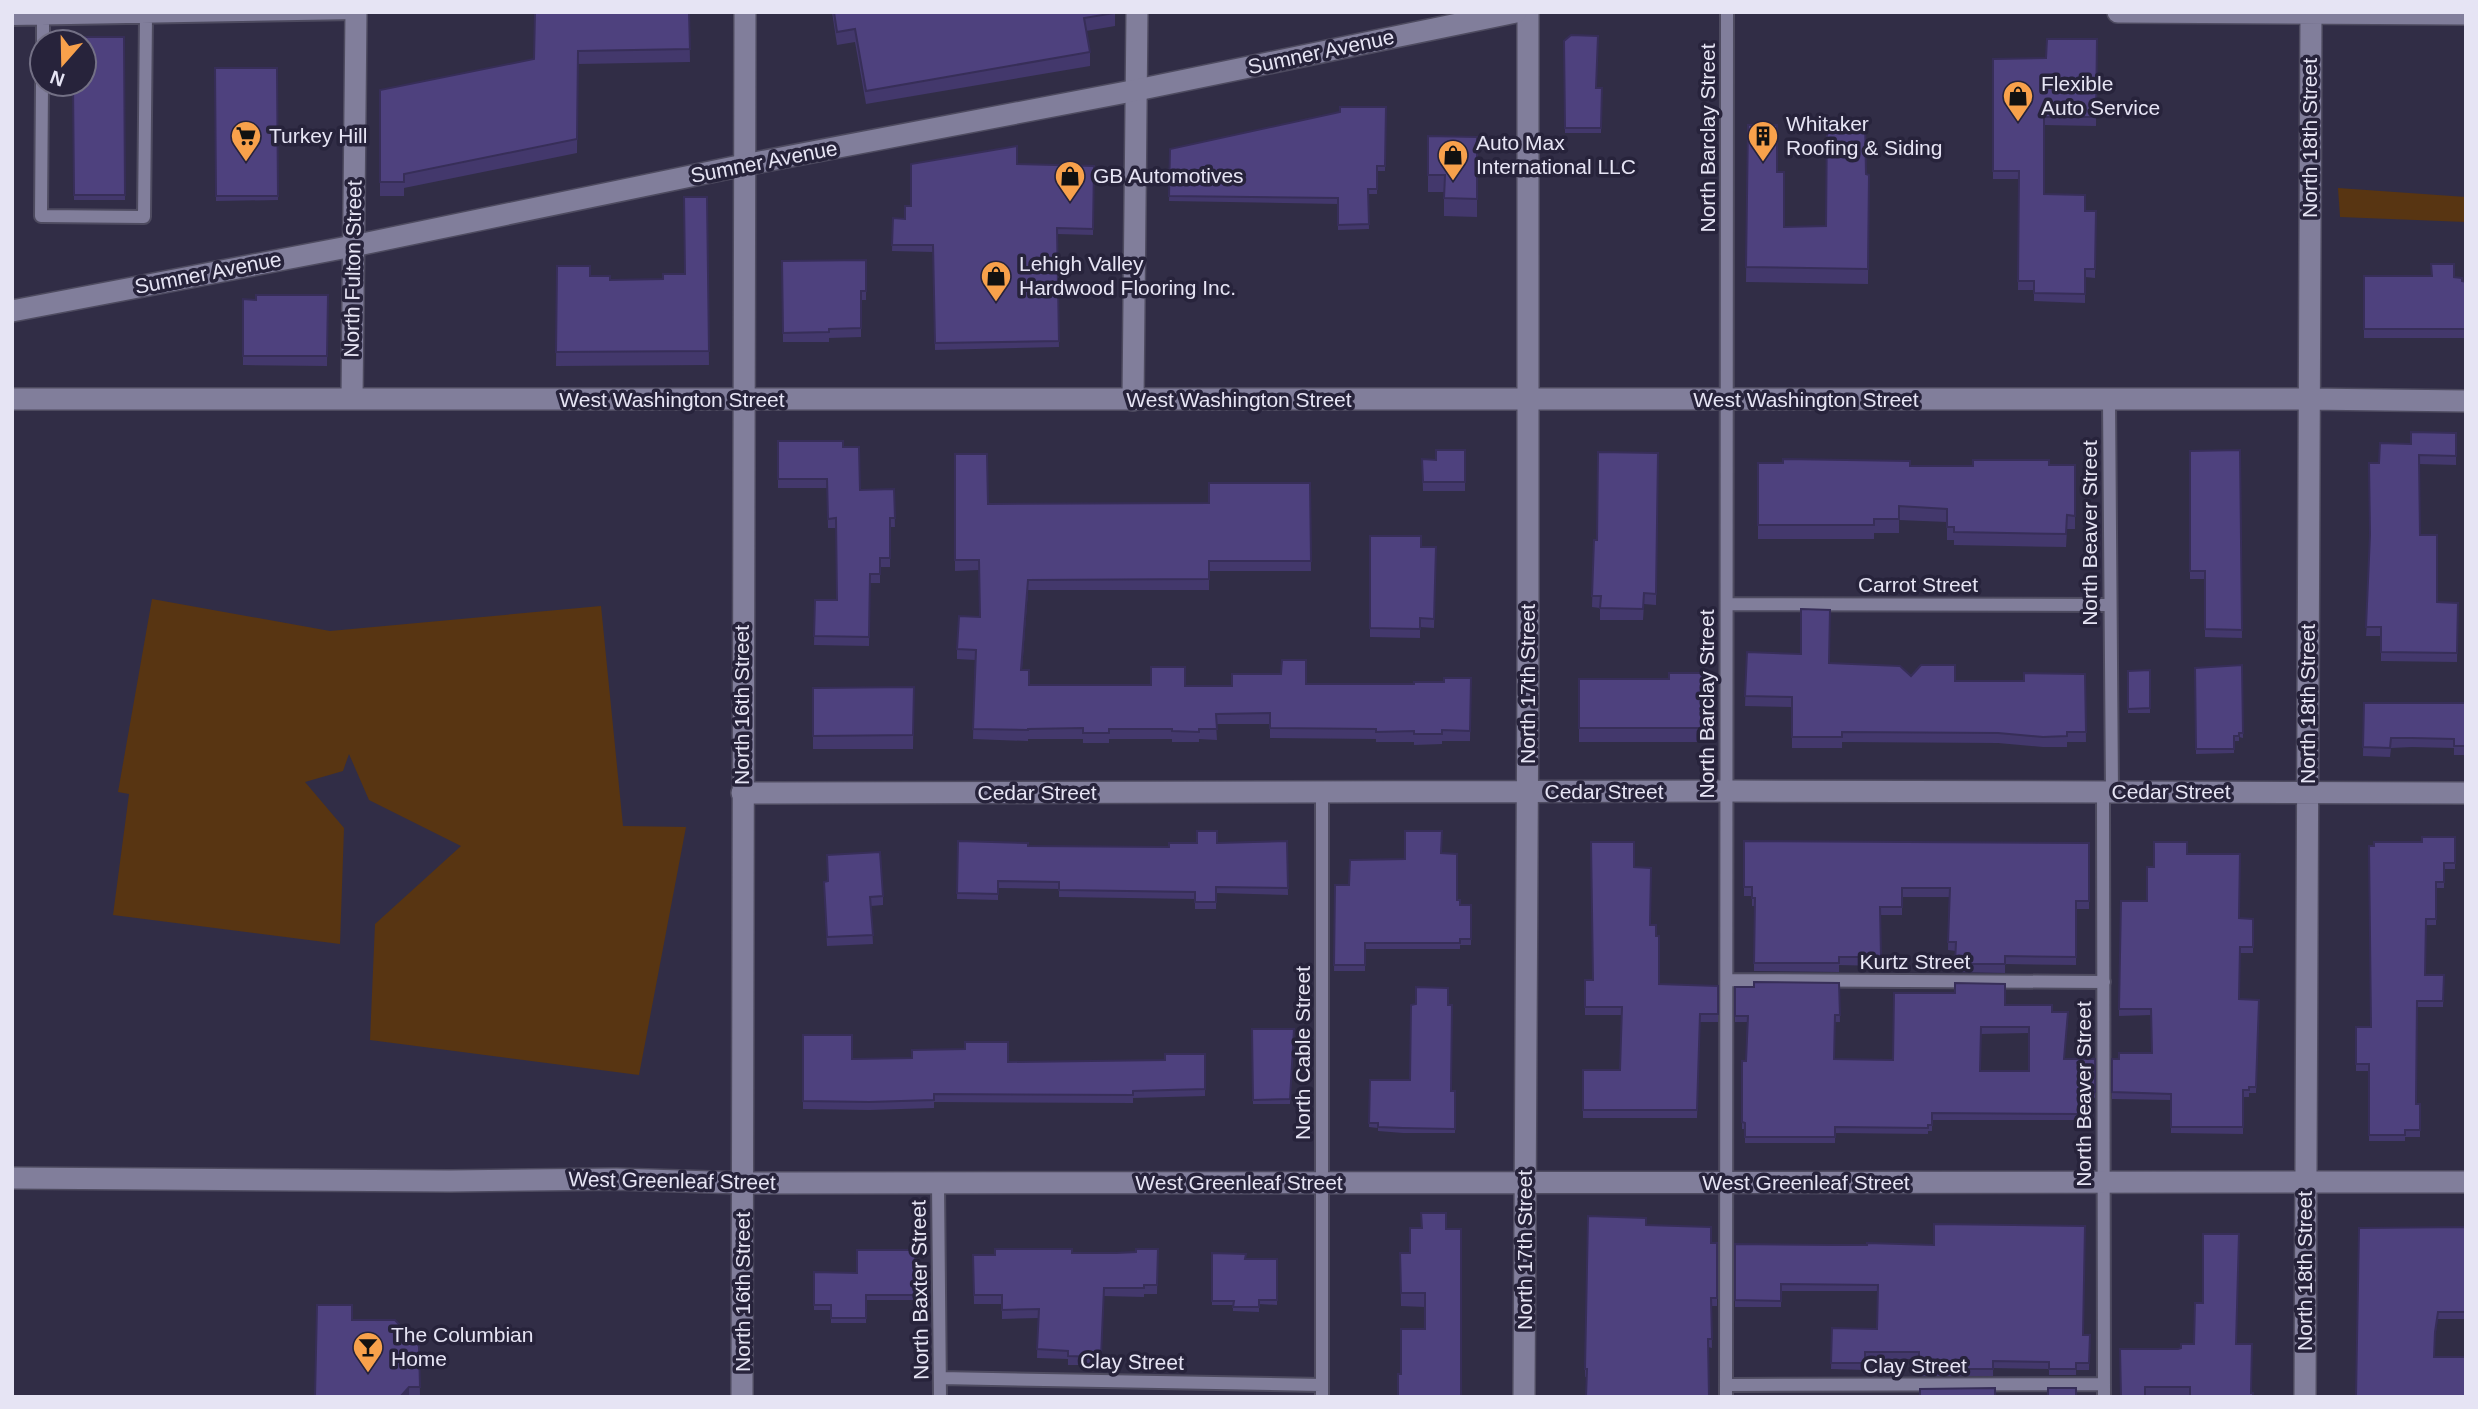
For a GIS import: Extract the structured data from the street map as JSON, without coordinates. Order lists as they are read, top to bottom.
{
  "streets": {
    "street": [
      "Sumner Avenue",
      "North 18th Street",
      "North Fulton Street",
      "West Washington Street",
      "North 17th Street",
      "North 16th Street",
      "Cedar Street",
      "West Greenleaf Street"
    ],
    "lane": [
      "North Barclay Street",
      "North Beaver Street",
      "Carrot Street",
      "Kurtz Street",
      "North Cable Street",
      "North Baxter Street",
      "Clay Street"
    ]
  },
  "crossings": [
    ["Sumner Avenue", "North Fulton Street"],
    ["Sumner Avenue", "North 16th Street"],
    ["North Barclay Street", "West Washington Street"],
    ["North Barclay Street", "Carrot Street"],
    ["North Barclay Street", "Cedar Street"],
    ["North Barclay Street", "Kurtz Street"],
    ["North Barclay Street", "West Greenleaf Street"],
    ["North Barclay Street", "Clay Street"],
    ["North 18th Street", "West Washington Street"],
    ["North 18th Street", "Cedar Street"],
    ["North 18th Street", "West Greenleaf Street"],
    ["North Fulton Street", "West Washington Street"],
    ["West Washington Street", "North Beaver Street"],
    ["West Washington Street", "North 17th Street"],
    ["West Washington Street", "North 16th Street"],
    ["North Beaver Street", "Carrot Street"],
    ["North Beaver Street", "Cedar Street"],
    ["North Beaver Street", "Kurtz Street"],
    ["North Beaver Street", "West Greenleaf Street"],
    ["North Beaver Street", "Clay Street"],
    ["North 17th Street", "Cedar Street"],
    ["North 17th Street", "West Greenleaf Street"],
    ["North 16th Street", "Cedar Street"],
    ["North 16th Street", "West Greenleaf Street"],
    ["Cedar Street", "North Cable Street"],
    ["North Cable Street", "West Greenleaf Street"],
    ["North Cable Street", "Clay Street"],
    ["West Greenleaf Street", "North Baxter Street"],
    ["North Baxter Street", "Clay Street"]
  ],
  "places": {
    "shop": [
      "Flexible Auto Service",
      "Auto Max International LLC",
      "GB Automotives",
      "Lehigh Valley Hardwood Flooring Inc."
    ],
    "supermarket": ["Turkey Hill"],
    "building": ["Whitaker Roofing & Siding"],
    "bar": ["The Columbian Home"]
  },
  "north": "bottom"
}
